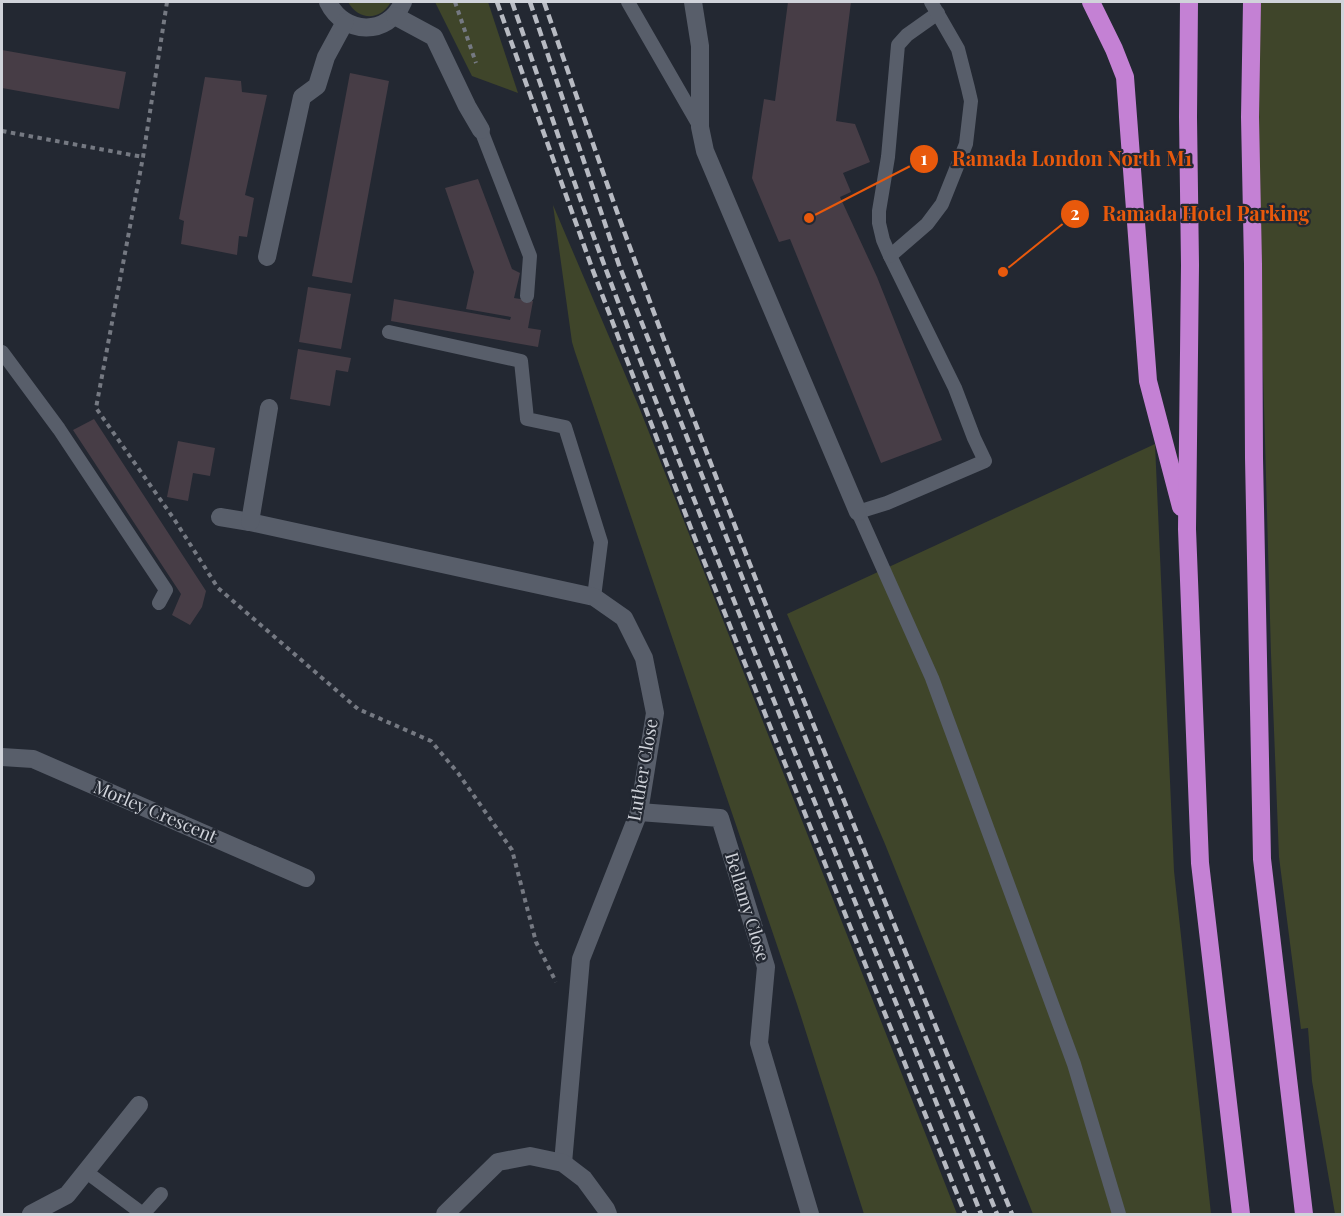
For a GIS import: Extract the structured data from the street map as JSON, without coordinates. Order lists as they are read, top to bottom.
{
  "streets": {
    "street": ["Luther Close", "Morley Crescent", "Bellamy Close"]
  },
  "crossings": [
    ["Luther Close", "Bellamy Close"]
  ],
  "places": ["Ramada London North M1", "Ramada Hotel Parking"]
}
